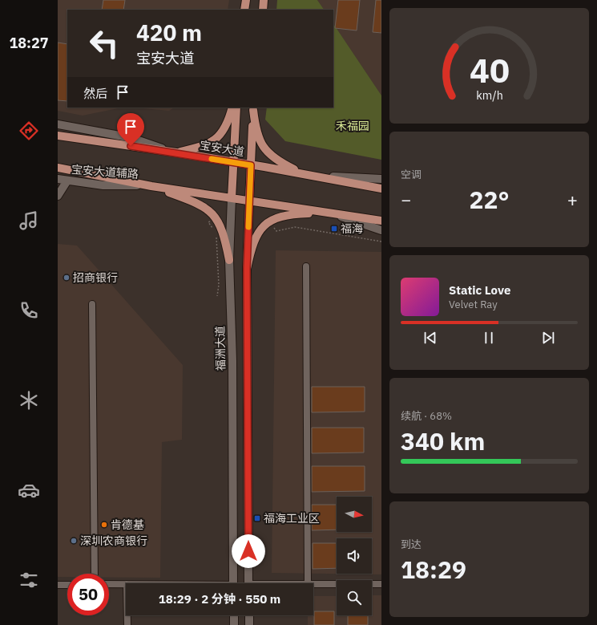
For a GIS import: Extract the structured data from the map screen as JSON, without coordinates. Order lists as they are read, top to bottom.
{
  "streets": {
    "main road": ["宝安大道", "宝安大道辅路", "福洲大道"]
  },
  "crossings": [
    ["宝安大道", "福洲大道"]
  ],
  "parks": ["禾福园"],
  "places": {
    "transit": ["福海", "福海工业区"],
    "other": ["招商银行", "肯德基", "深圳农商银行"]
  },
  "north": "right",
  "page": {
    "tabs": "18:27",
    "turn": ["420 m", "宝安大道"],
    "then": "然后",
    "tile": [
      "空调",
      ["续航 · 68%", "340 km"],
      ["到达", "18:29"]
    ],
    "heat": ["−", "22°", "+"],
    "song": ["Static Love", "Velvet Ray"],
    "limit": "50",
    "trip": "18:29 · 2 分钟 · 550 m",
    "gauge": ["40", "km/h"]
  }
}
